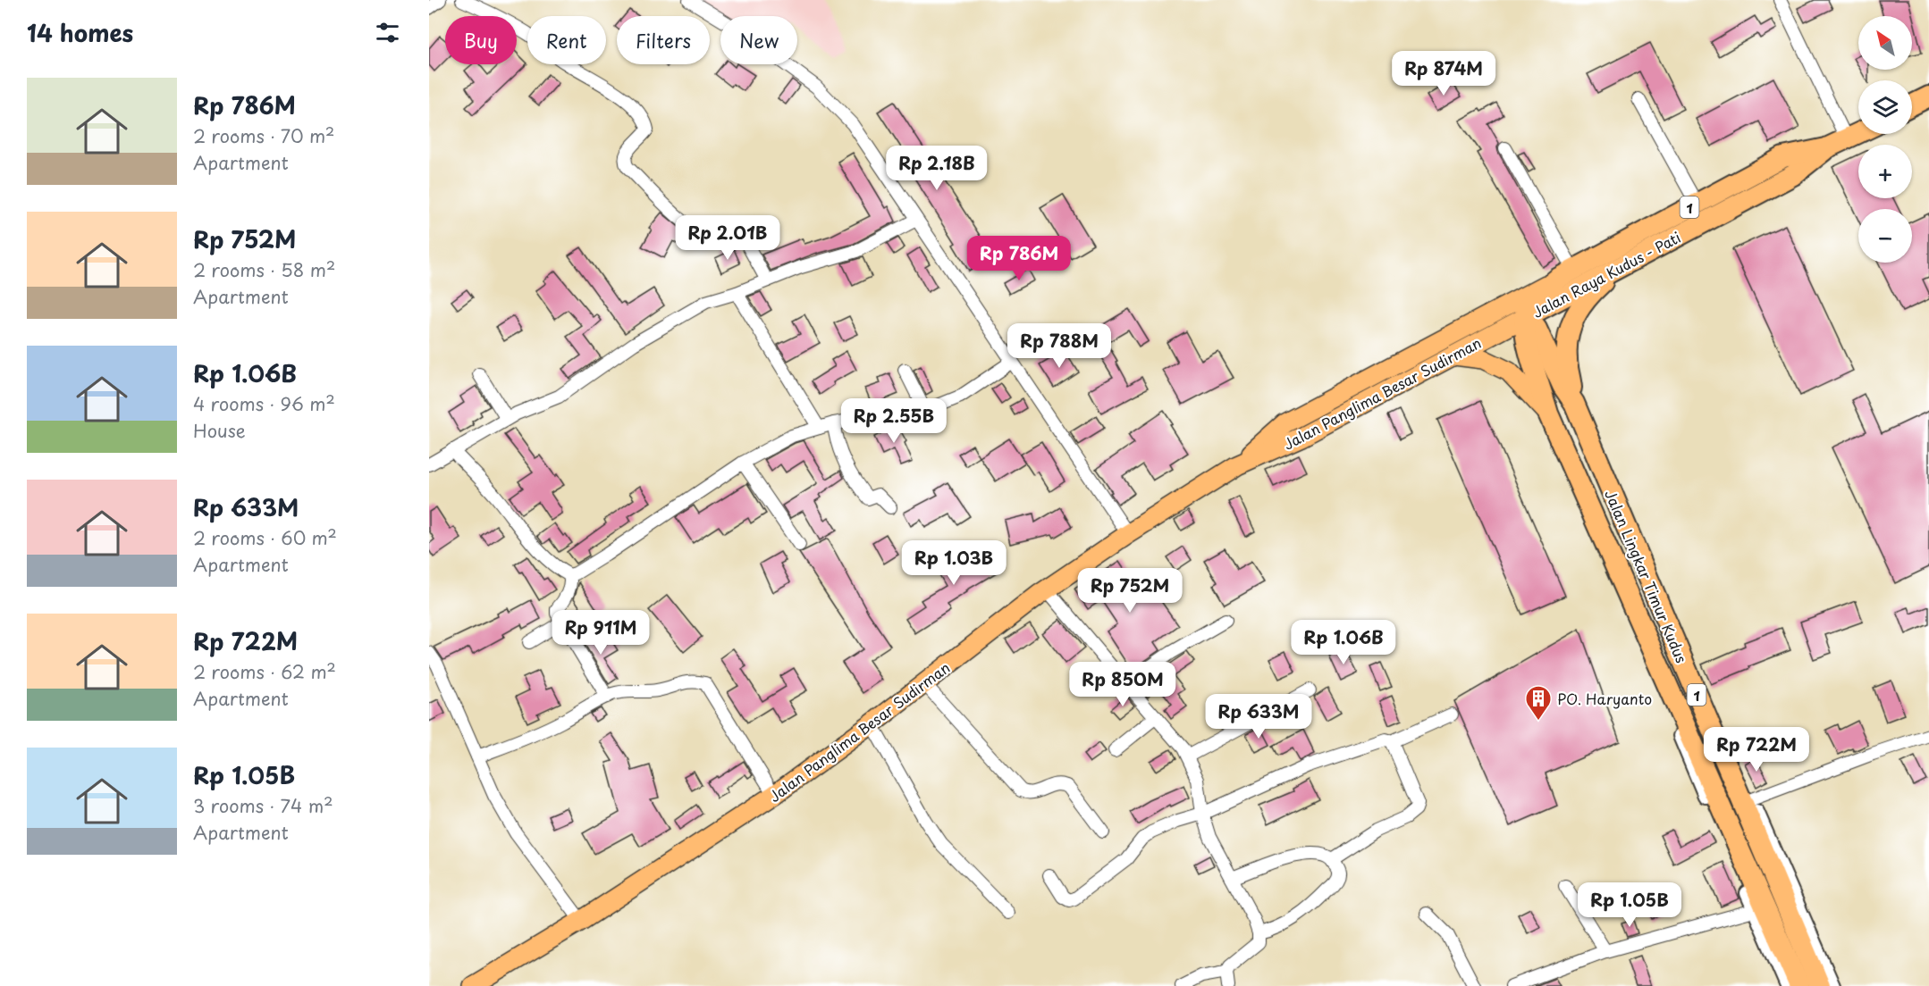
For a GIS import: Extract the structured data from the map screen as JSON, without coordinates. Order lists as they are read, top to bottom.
{
  "streets": {
    "highway": ["1", "Jalan Raya Kudus - Pati", "Jalan Lingkar Timur Kudus"],
    "main road": ["Jalan Panglima Besar Sudirman"]
  },
  "crossings": [
    ["1", "Jalan Raya Kudus - Pati"],
    ["1", "Jalan Panglima Besar Sudirman"],
    ["1", "Jalan Lingkar Timur Kudus"],
    ["Jalan Raya Kudus - Pati", "Jalan Panglima Besar Sudirman"],
    ["Jalan Raya Kudus - Pati", "Jalan Lingkar Timur Kudus"],
    ["Jalan Panglima Besar Sudirman", "Jalan Lingkar Timur Kudus"]
  ],
  "places": {
    "building": ["PO. Haryanto"]
  },
  "north": "top left",
  "page": {
    "heading": "14 homes",
    "map_buttons": ["+", "−"],
    "chip": [
      "Buy",
      "Rent",
      "Filters",
      "New"
    ],
    "price": [
      "Rp 874M",
      "Rp 2.18B",
      "Rp 2.01B",
      "Rp 786M",
      "Rp 788M",
      "Rp 2.55B",
      "Rp 1.03B",
      "Rp 752M",
      "Rp 911M",
      "Rp 1.06B",
      "Rp 850M",
      "Rp 633M",
      "Rp 722M",
      "Rp 1.05B"
    ],
    "list": [
      {
        "name": "Rp 786M",
        "note": "2 rooms · 70 m² · Apartment"
      },
      {
        "name": "Rp 752M",
        "note": "2 rooms · 58 m² · Apartment"
      },
      {
        "name": "Rp 1.06B",
        "note": "4 rooms · 96 m² · House"
      },
      {
        "name": "Rp 633M",
        "note": "2 rooms · 60 m² · Apartment"
      },
      {
        "name": "Rp 722M",
        "note": "2 rooms · 62 m² · Apartment"
      },
      {
        "name": "Rp 1.05B",
        "note": "3 rooms · 74 m² · Apartment"
      }
    ]
  }
}
